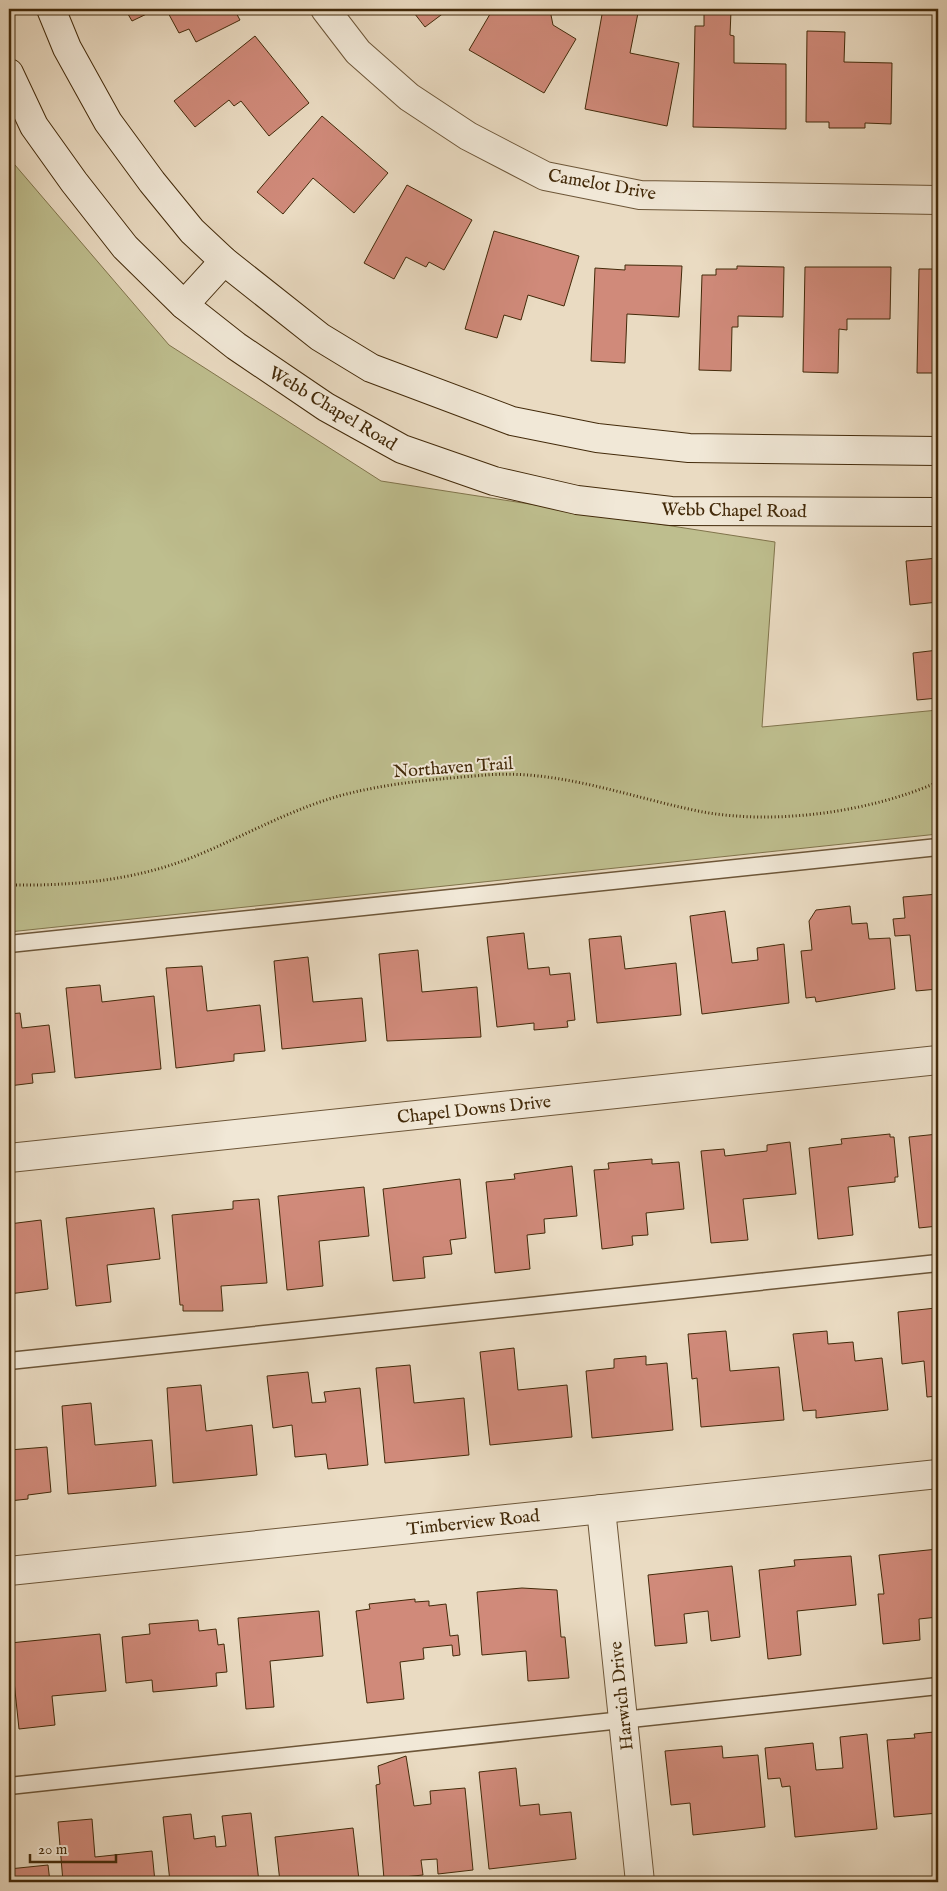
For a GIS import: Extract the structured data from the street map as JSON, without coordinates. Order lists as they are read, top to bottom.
{
  "streets": {
    "street": [
      "Camelot Drive",
      "Webb Chapel Road",
      "Chapel Downs Drive",
      "Timberview Road",
      "Harwich Drive"
    ],
    "path": ["Northaven Trail"]
  },
  "crossings": [
    ["Timberview Road", "Harwich Drive"]
  ],
  "scale_bar": "20 m"
}
